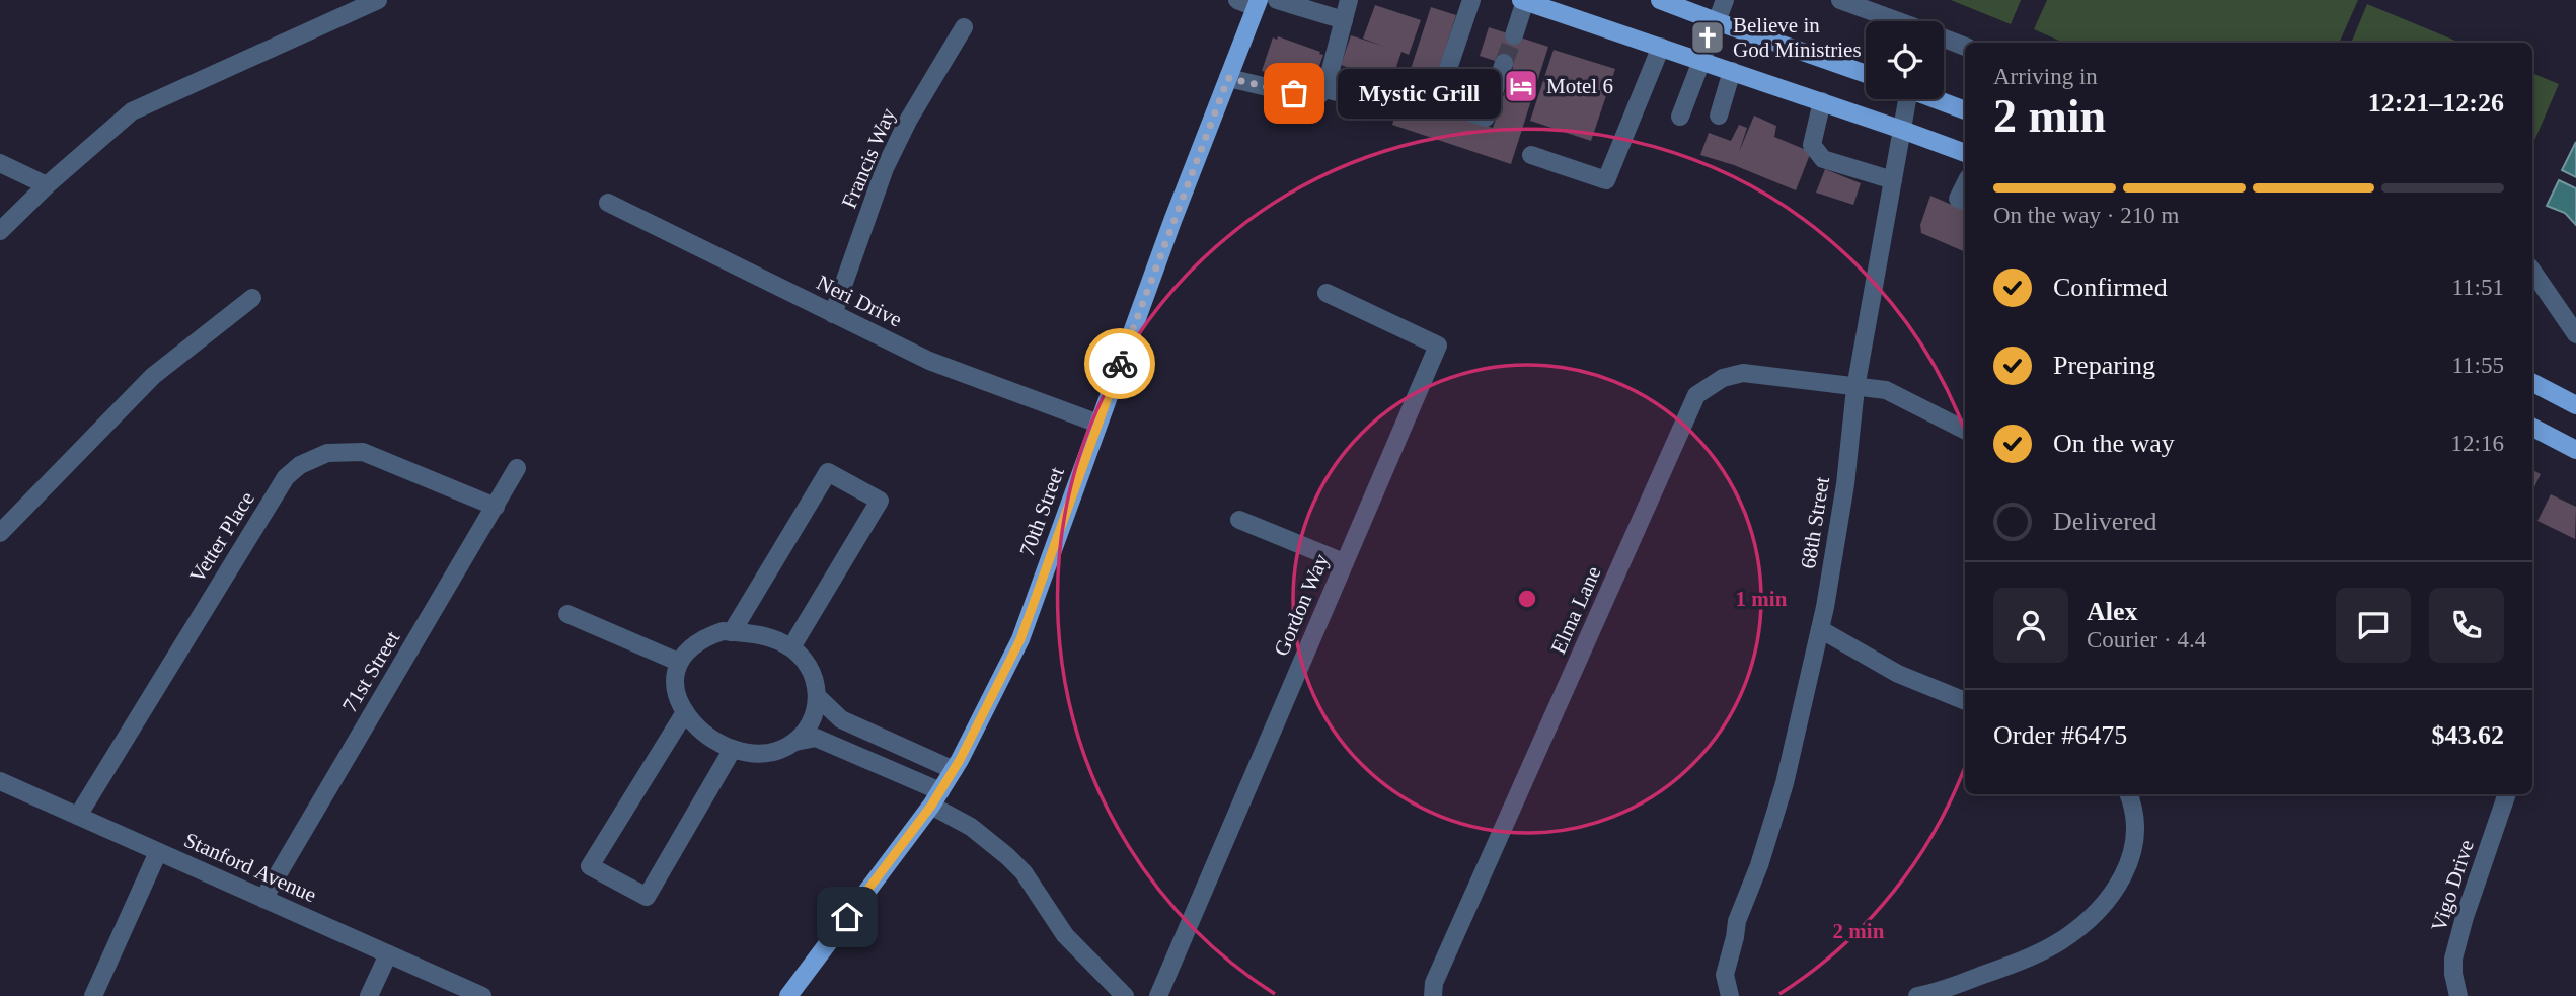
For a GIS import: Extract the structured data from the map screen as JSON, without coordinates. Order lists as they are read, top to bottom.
{
  "streets": {
    "main road": ["70th Street"],
    "street": [
      "Francis Way",
      "Neri Drive",
      "68th Street",
      "Vetter Place",
      "Gordon Way",
      "Elma Lane",
      "71st Street",
      "Stanford Avenue",
      "Vigo Drive"
    ]
  },
  "crossings": [
    ["Francis Way", "Neri Drive"],
    ["Neri Drive", "70th Street"],
    ["68th Street", "Elma Lane"],
    ["Vetter Place", "71st Street"],
    ["Vetter Place", "Stanford Avenue"],
    ["71st Street", "Stanford Avenue"]
  ],
  "places": {
    "church": ["Believe in God Ministries"],
    "hotel": ["Motel 6"],
    "other": ["Mystic Grill"]
  },
  "page": {
    "heading": ["2 min", "Arriving in", "12:21–12:26"],
    "panel": [
      "Alex",
      "Courier · 4.4",
      "Order #6475",
      "$43.62"
    ],
    "bubble": "Mystic Grill",
    "bar": "On the way · 210 m",
    "list": [
      ["Confirmed", "11:51"],
      ["Preparing", "11:55"],
      ["On the way", "12:16"],
      "Delivered"
    ]
  },
  "rings": ["1 min", "2 min"]
}
